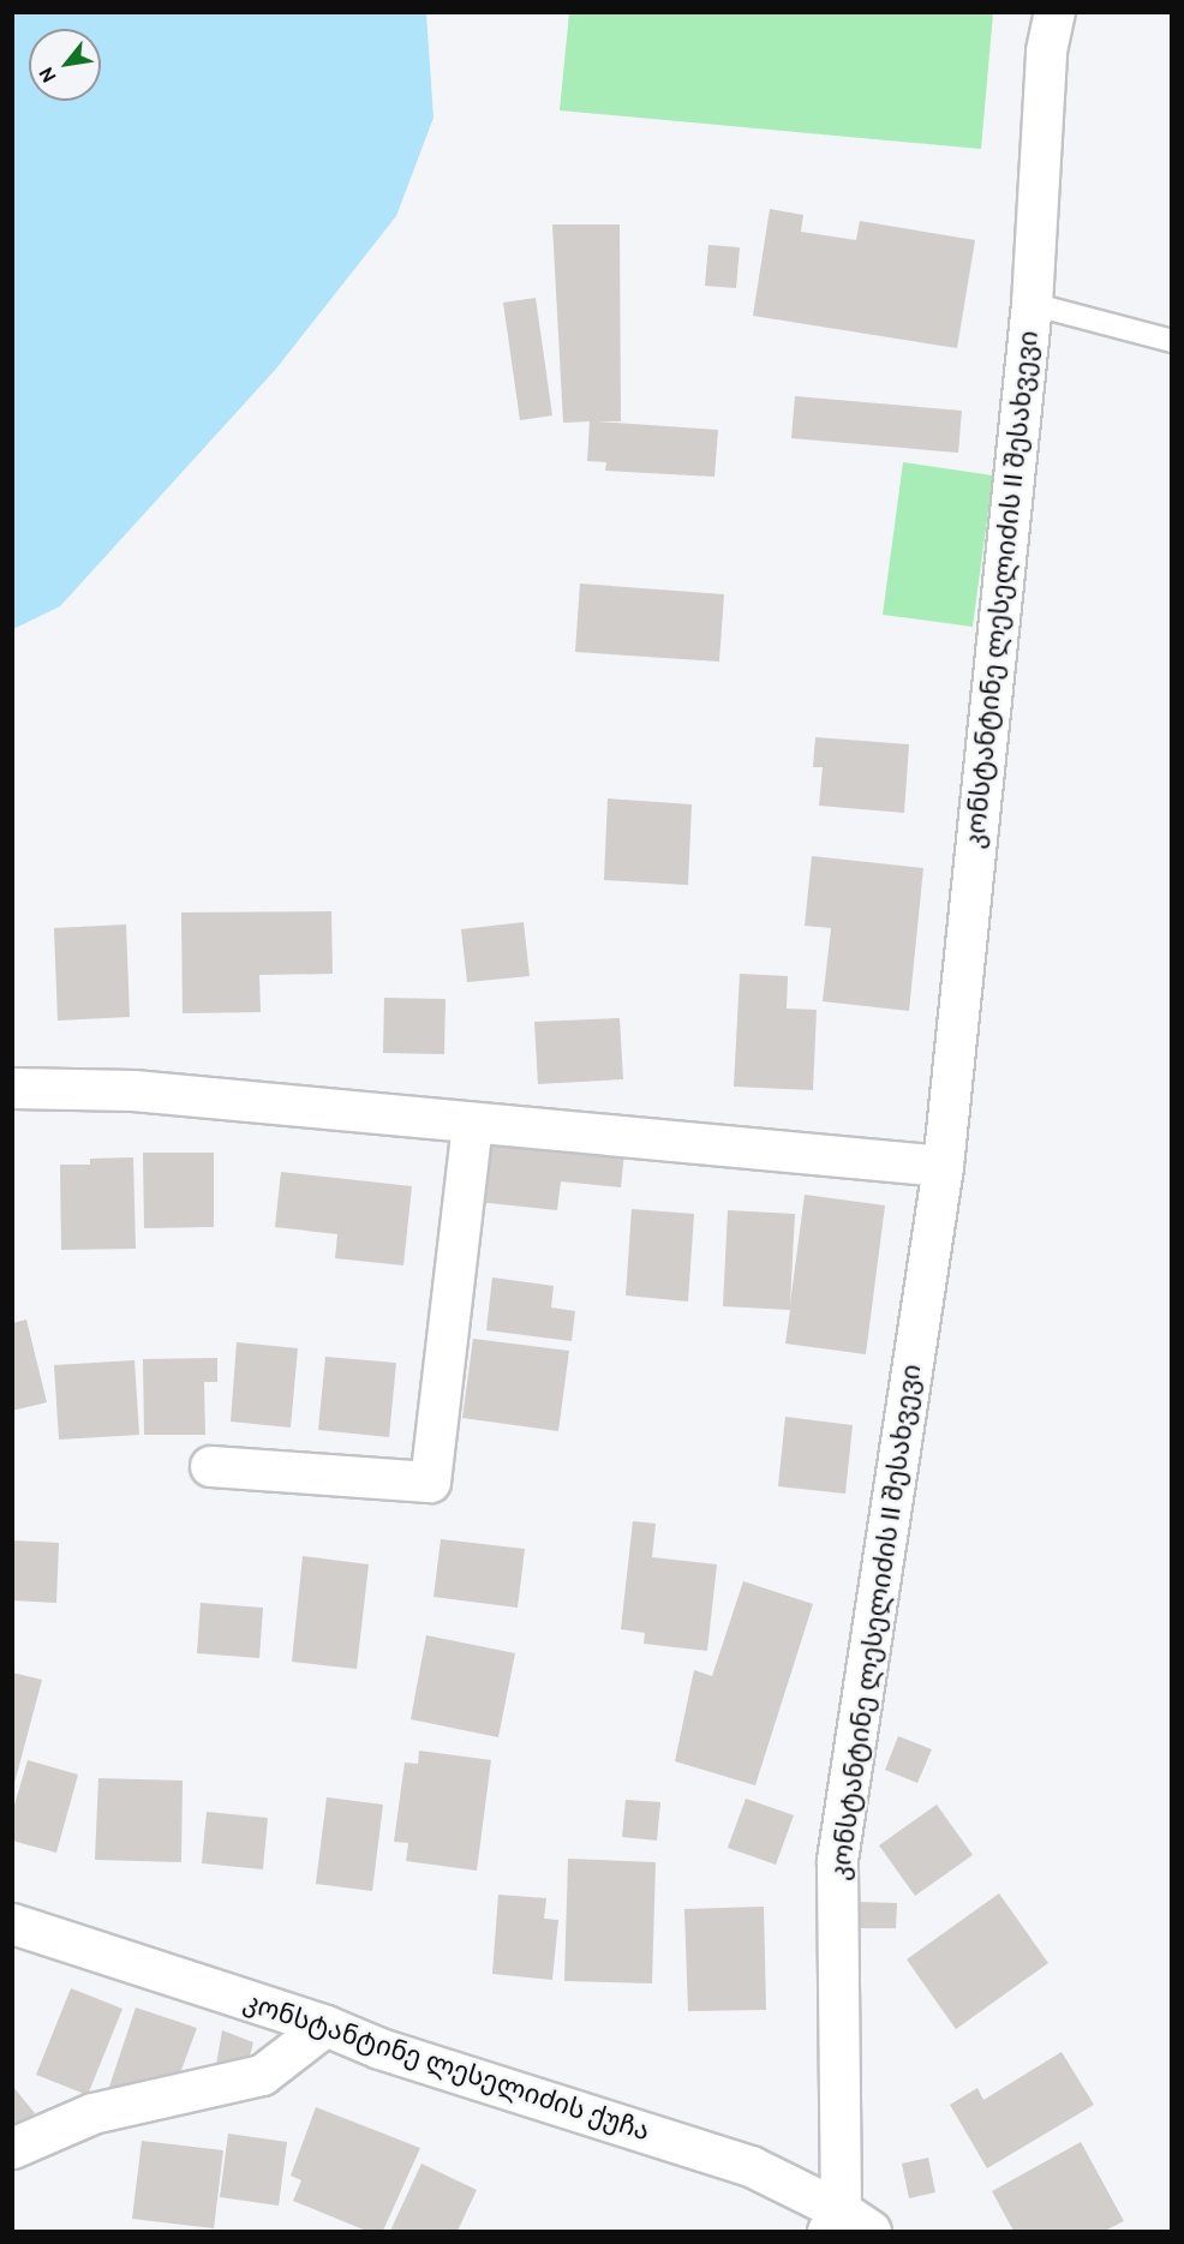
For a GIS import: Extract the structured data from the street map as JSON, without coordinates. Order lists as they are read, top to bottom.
{
  "streets": {
    "street": ["კონსტანტინე ლესელიძის II შესახვევი", "კონსტანტინე ლესელიძის ქუჩა"]
  },
  "crossings": [
    ["კონსტანტინე ლესელიძის II შესახვევი", "კონსტანტინე ლესელიძის ქუჩა"]
  ],
  "north": "bottom left"
}
